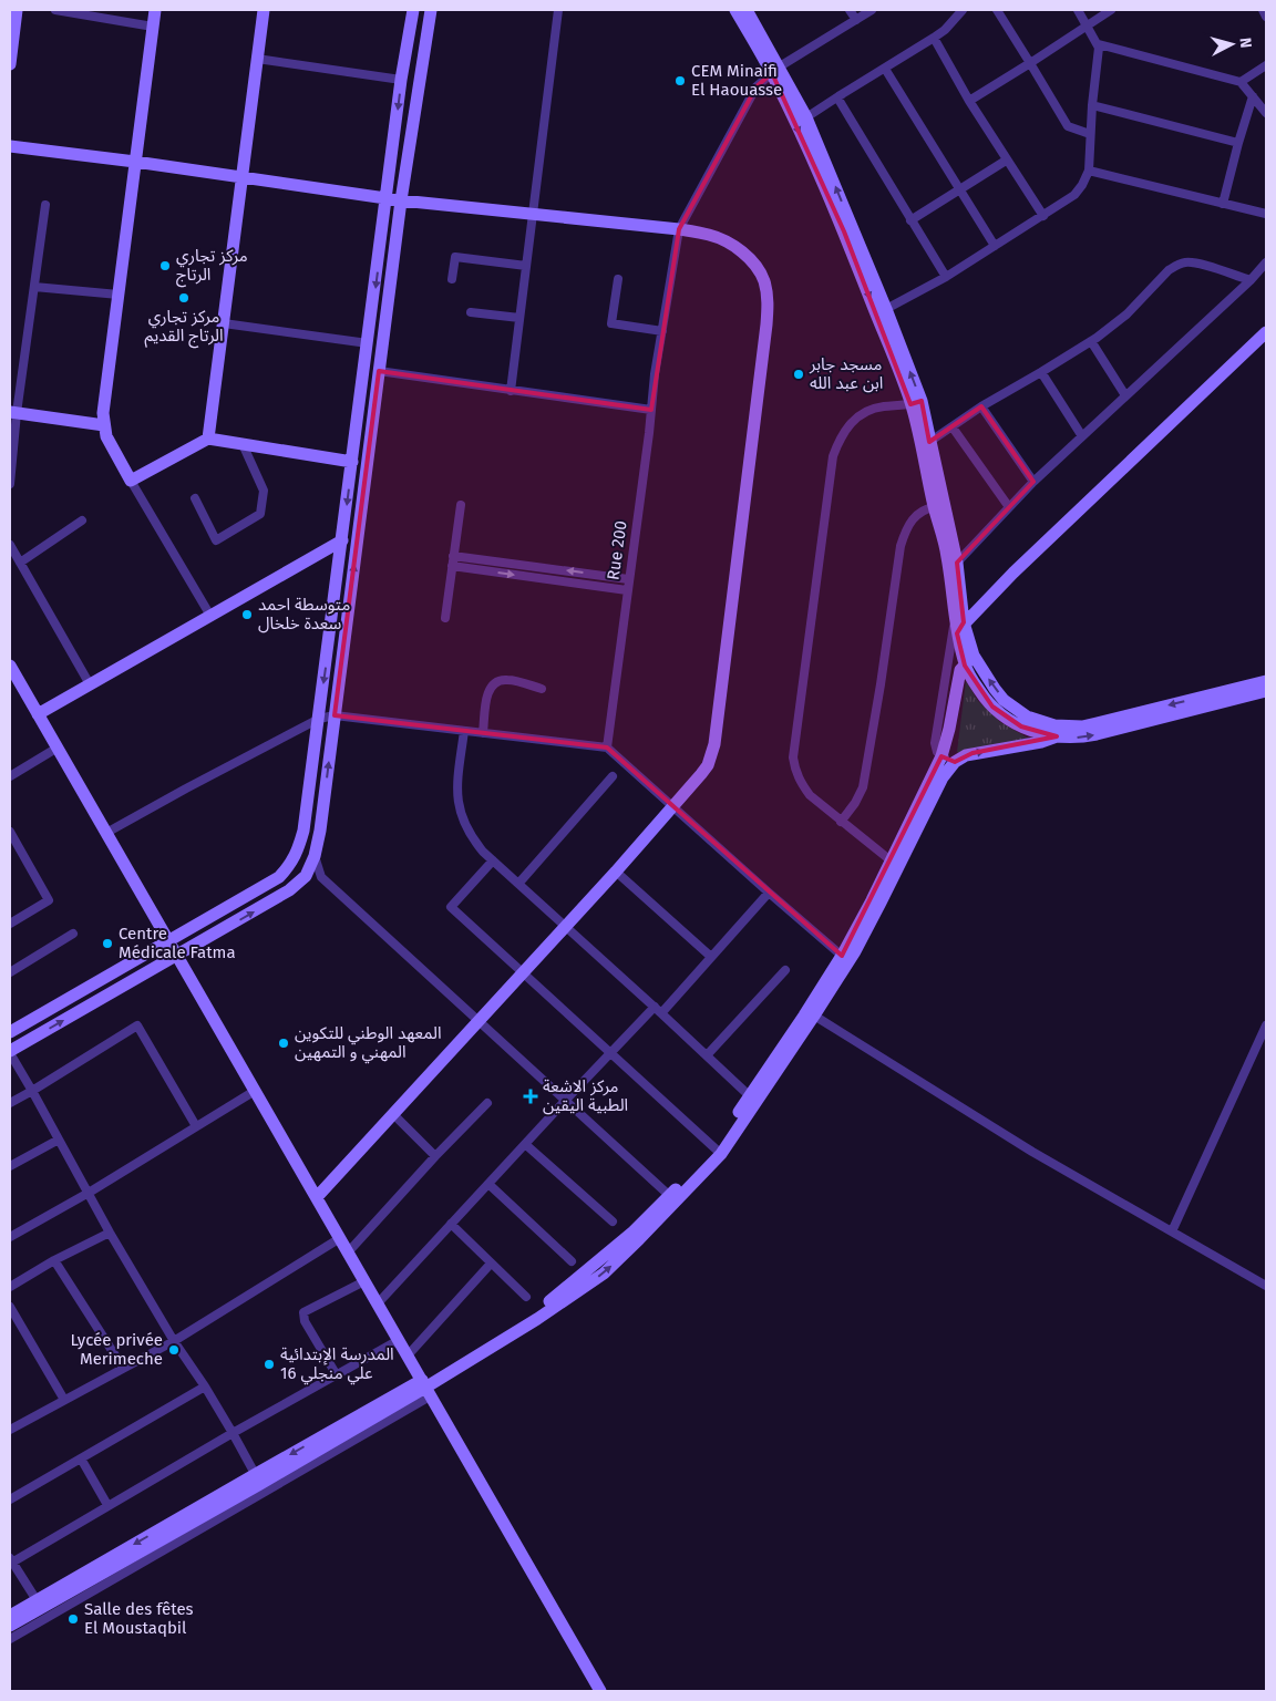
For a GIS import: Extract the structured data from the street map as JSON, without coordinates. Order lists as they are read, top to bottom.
{
  "streets": {
    "street": ["Rue 200"]
  },
  "places": {
    "other": [
      "CEM Minaifi El Haouasse",
      "مركز تجاري الرتاج",
      "مركز تجاري الرتاج القديم",
      "مسجد جابر ابن عبد الله",
      "متوسطة احمد سعدة خلخال",
      "Centre Médicale Fatma",
      "المعهد الوطني للتكوين المهني و التمهين",
      "Lycée privée Merimeche",
      "المدرسة الإبتدائية علي منجلي 16",
      "Salle des fêtes El Moustaqbil"
    ],
    "health": ["مركز الاشعة الطبية اليقين"]
  },
  "north": "right"
}
